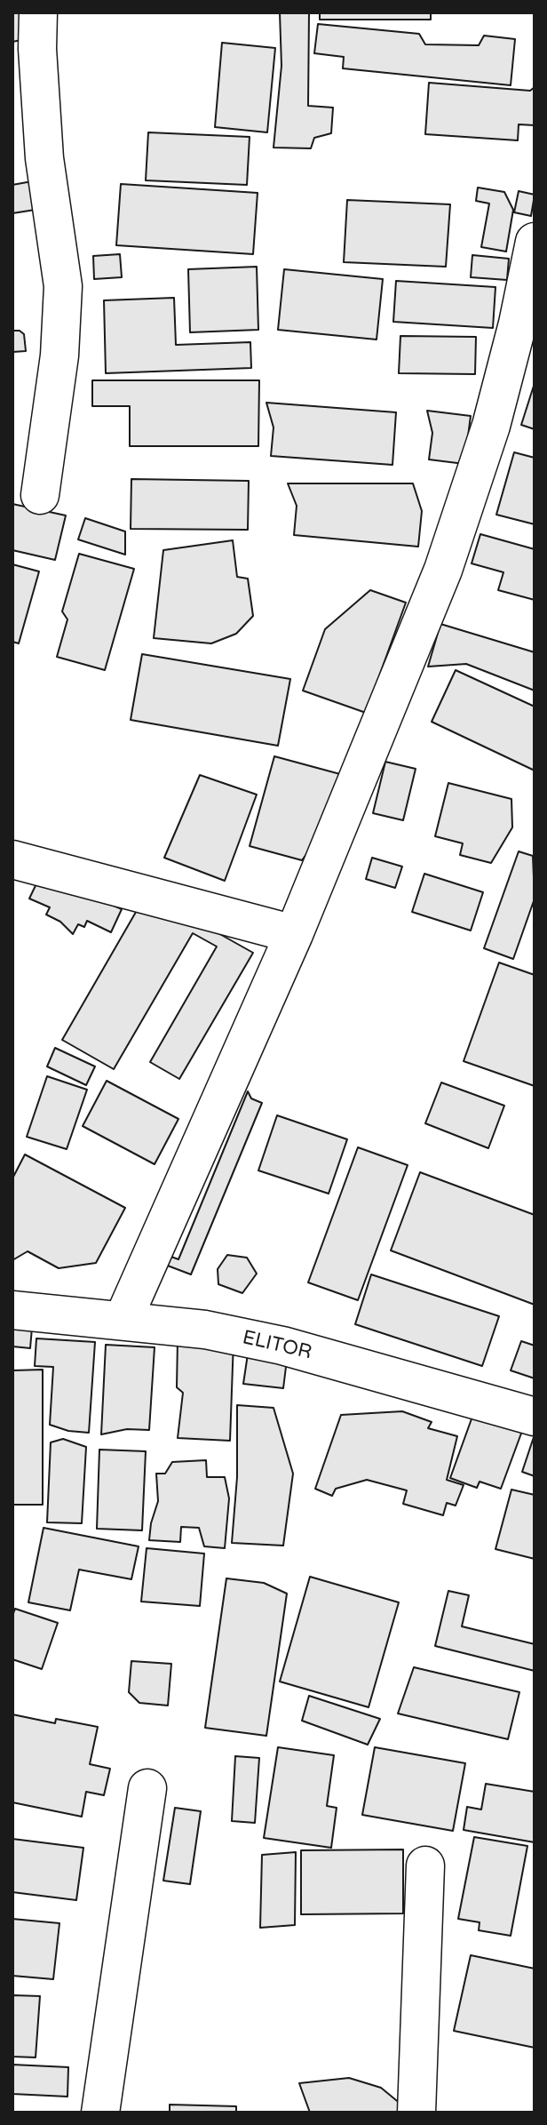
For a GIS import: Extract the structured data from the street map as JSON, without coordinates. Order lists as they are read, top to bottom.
{
  "streets": {
    "street": ["ELITOR"]
  }
}
